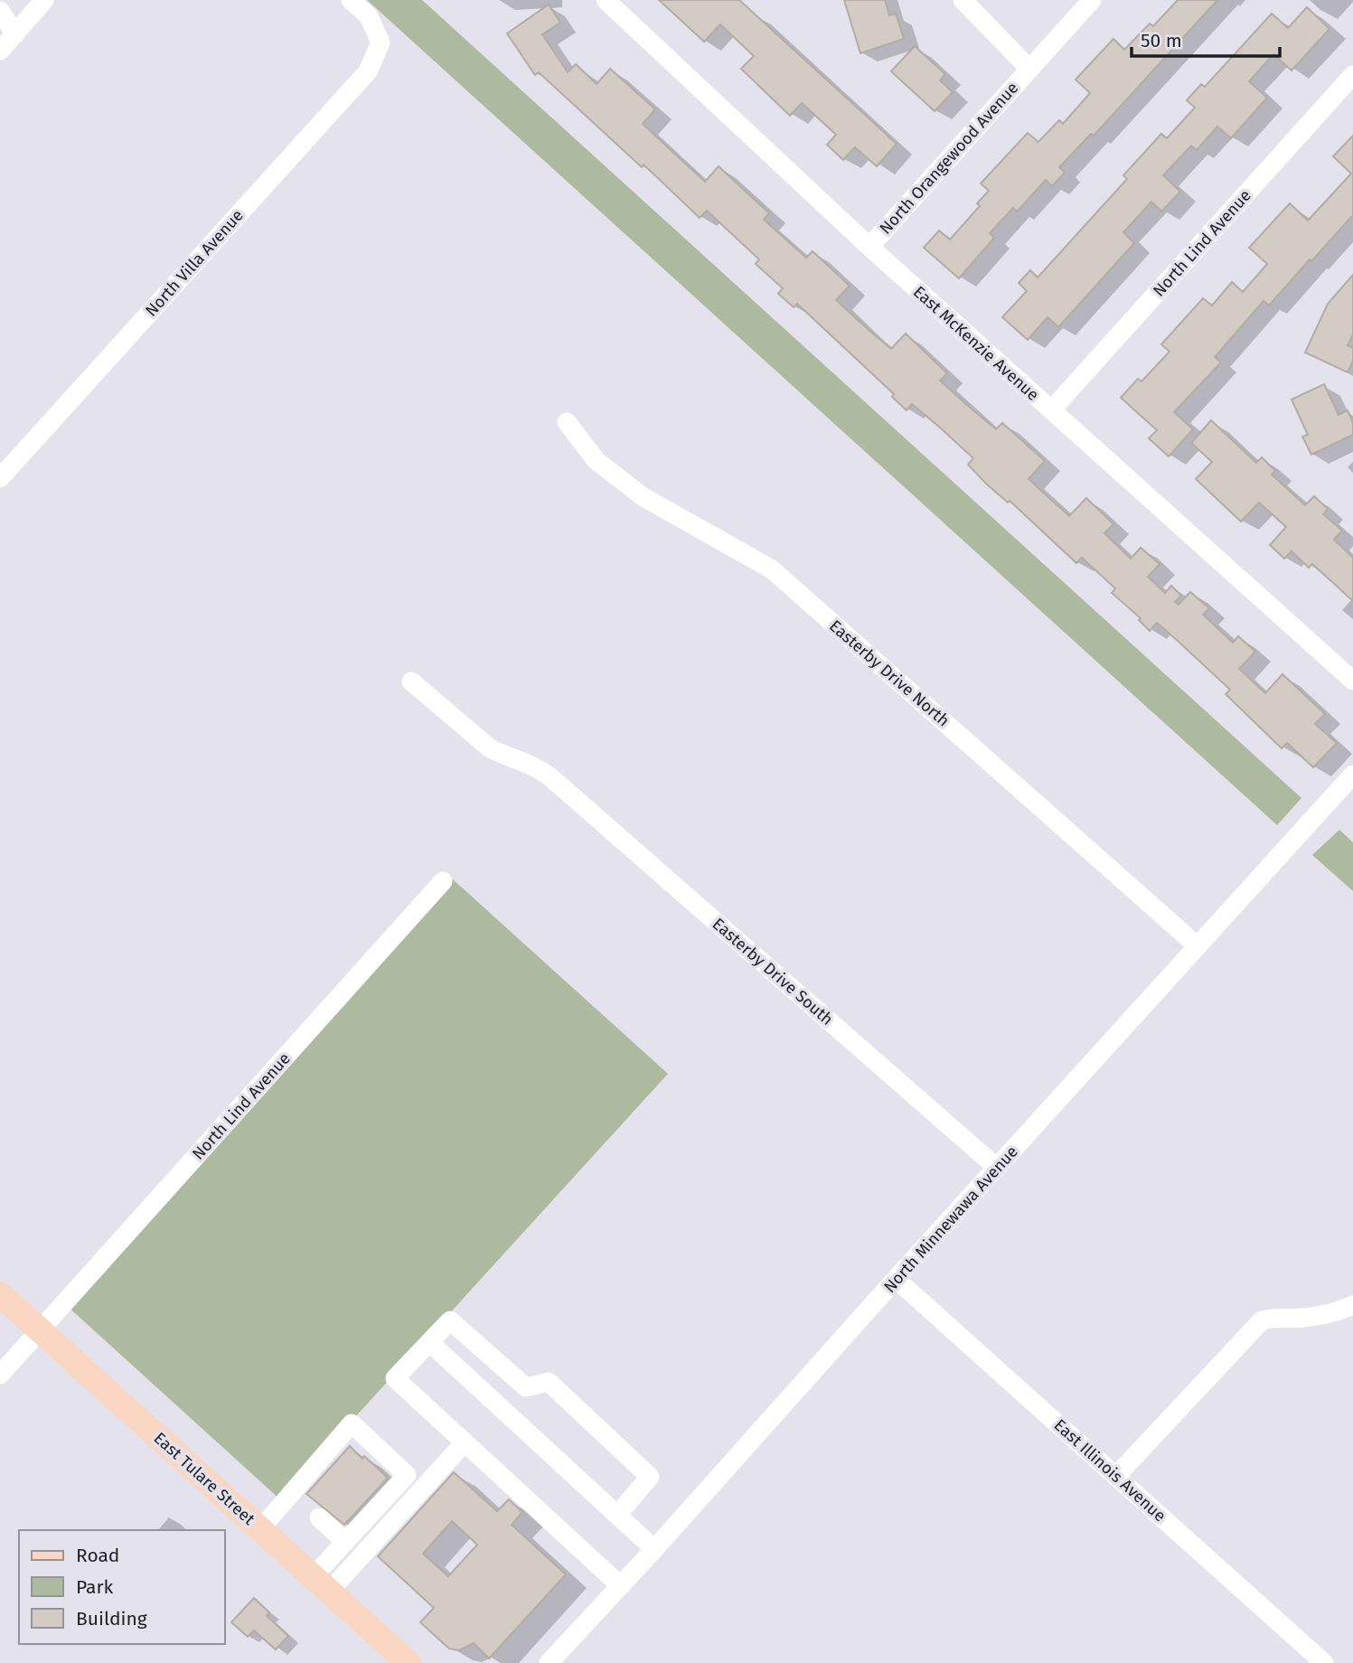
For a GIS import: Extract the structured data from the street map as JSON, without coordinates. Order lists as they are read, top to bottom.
{
  "streets": {
    "main road": ["East Tulare Street"],
    "street": [
      "North Orangewood Avenue",
      "North Lind Avenue",
      "North Villa Avenue",
      "East McKenzie Avenue",
      "Easterby Drive North",
      "Easterby Drive South",
      "North Minnewawa Avenue",
      "East Illinois Avenue"
    ]
  },
  "crossings": [
    ["North Orangewood Avenue", "East McKenzie Avenue"],
    ["North Lind Avenue", "East McKenzie Avenue"],
    ["North Lind Avenue", "East Tulare Street"],
    ["Easterby Drive North", "North Minnewawa Avenue"],
    ["Easterby Drive South", "North Minnewawa Avenue"],
    ["North Minnewawa Avenue", "East Illinois Avenue"]
  ],
  "legend": ["Road", "Park", "Building"],
  "scale_bar": "50 m"
}
